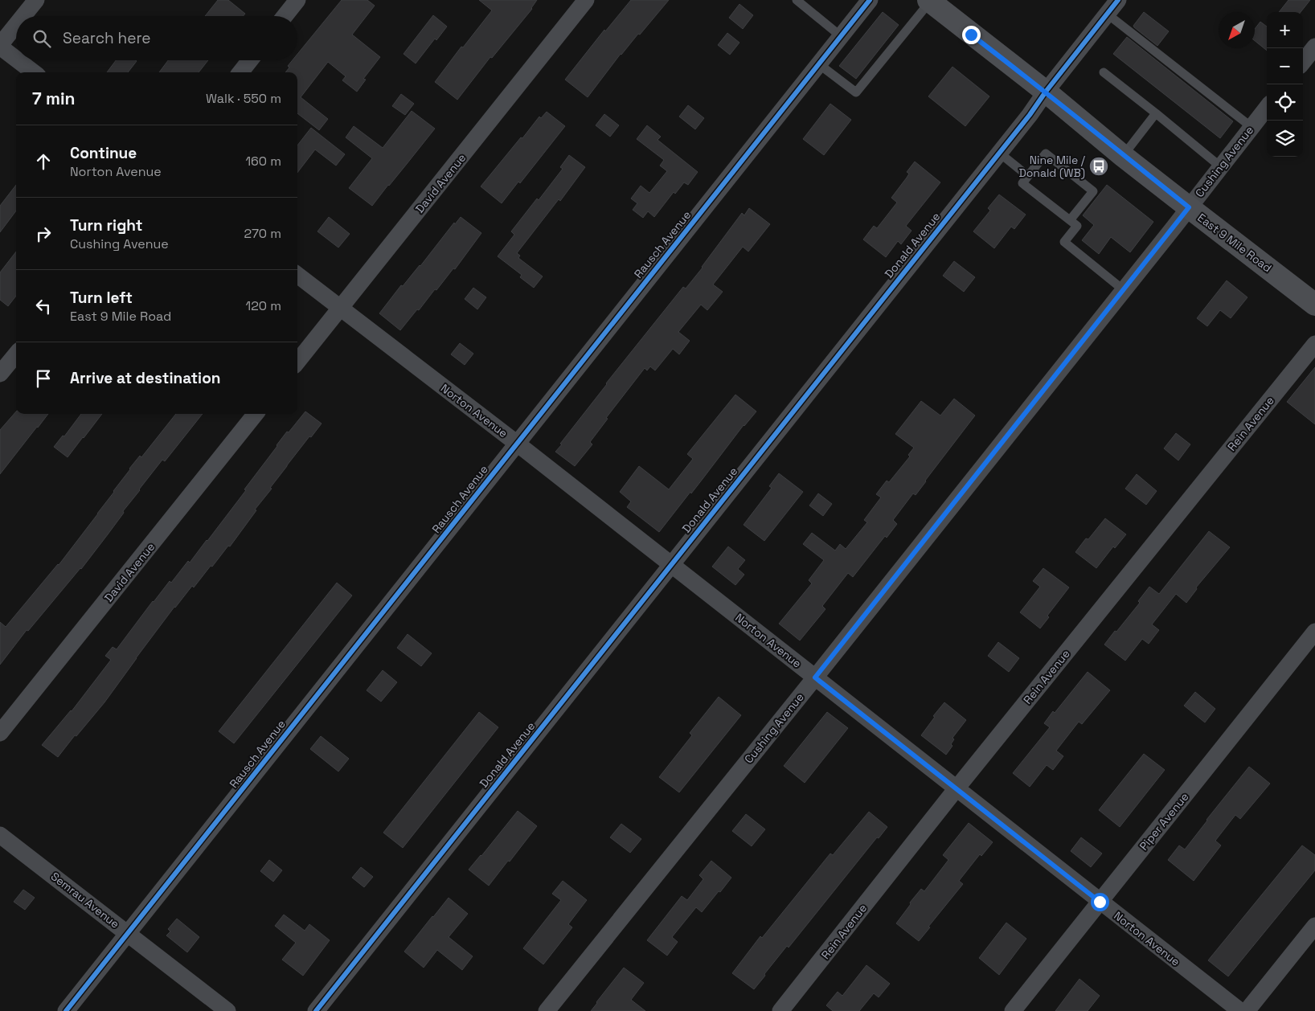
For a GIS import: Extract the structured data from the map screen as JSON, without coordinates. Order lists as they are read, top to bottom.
{
  "streets": {
    "main road": ["East 9 Mile Road"],
    "street": [
      "Cushing Avenue",
      "David Avenue",
      "Rausch Avenue",
      "Donald Avenue",
      "Norton Avenue",
      "Rein Avenue",
      "Piper Avenue",
      "Semrau Avenue"
    ]
  },
  "crossings": [
    ["Cushing Avenue", "East 9 Mile Road"],
    ["Cushing Avenue", "Norton Avenue"],
    ["David Avenue", "Norton Avenue"],
    ["East 9 Mile Road", "Donald Avenue"],
    ["Rausch Avenue", "Norton Avenue"],
    ["Rausch Avenue", "Semrau Avenue"],
    ["Donald Avenue", "Norton Avenue"],
    ["Norton Avenue", "Rein Avenue"],
    ["Norton Avenue", "Piper Avenue"]
  ],
  "places": {
    "bus stop": ["Nine Mile / Donald (WB)"]
  },
  "north": "bottom left",
  "page": {
    "map_buttons": ["+", "−"],
    "search": "Search here",
    "heading": ["7 min", "Walk · 550 m"],
    "list": [
      ["Continue", "Norton Avenue", "160 m"],
      ["Turn right", "Cushing Avenue", "270 m"],
      ["Turn left", "East 9 Mile Road", "120 m"],
      "Arrive at destination"
    ]
  }
}
